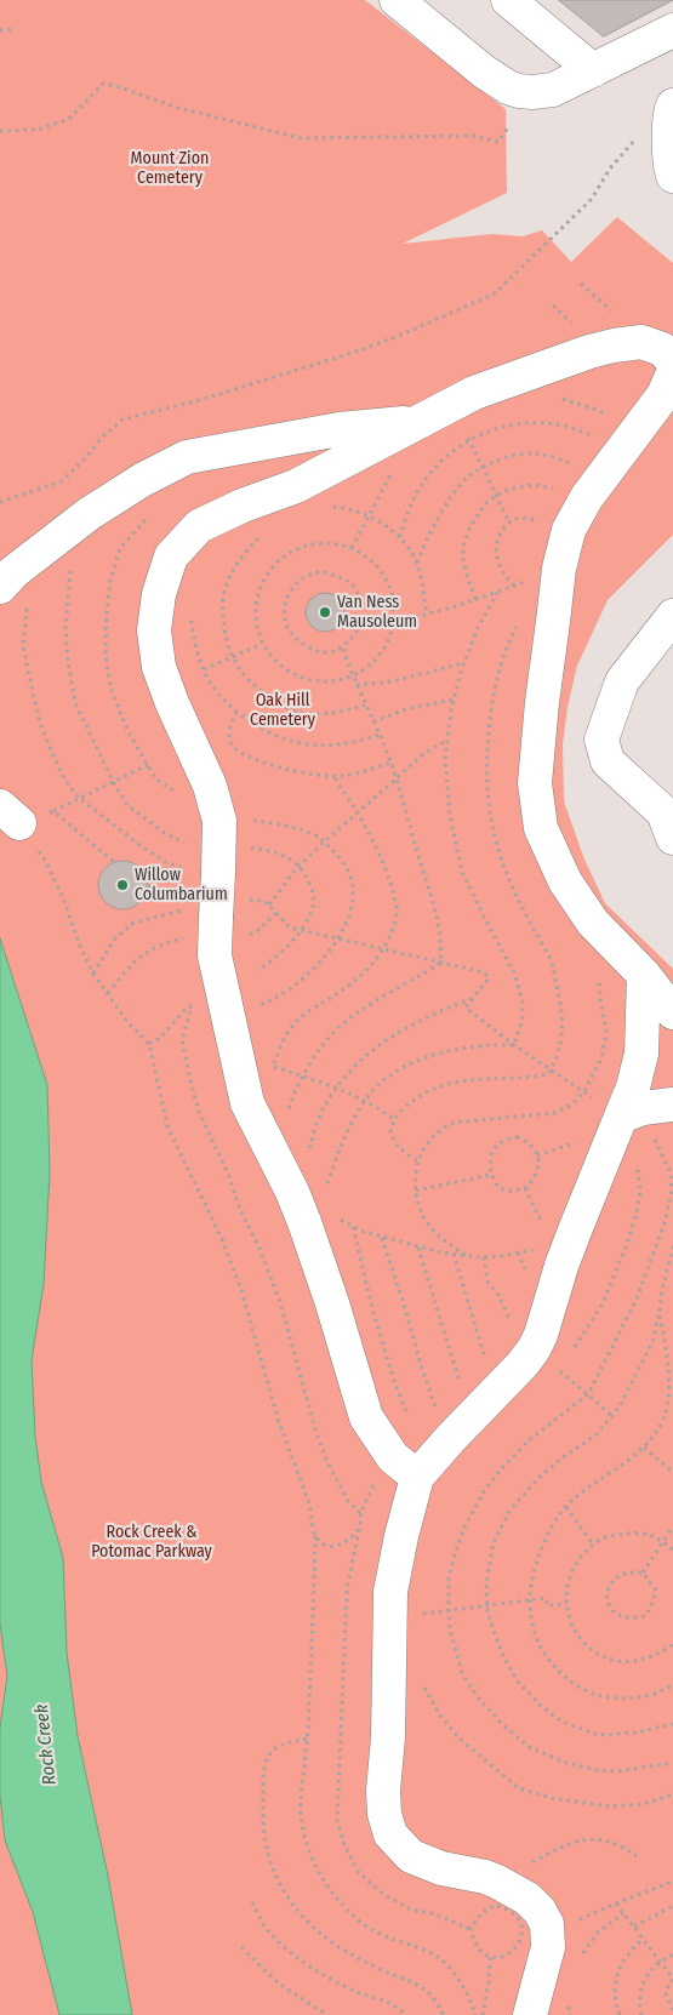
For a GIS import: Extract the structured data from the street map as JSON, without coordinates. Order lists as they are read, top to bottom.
{
  "water": ["Rock Creek"],
  "parks": ["Mount Zion Cemetery", "Oak Hill Cemetery", "Rock Creek & Potomac Parkway"],
  "places": ["Van Ness Mausoleum", "Willow Columbarium"]
}
